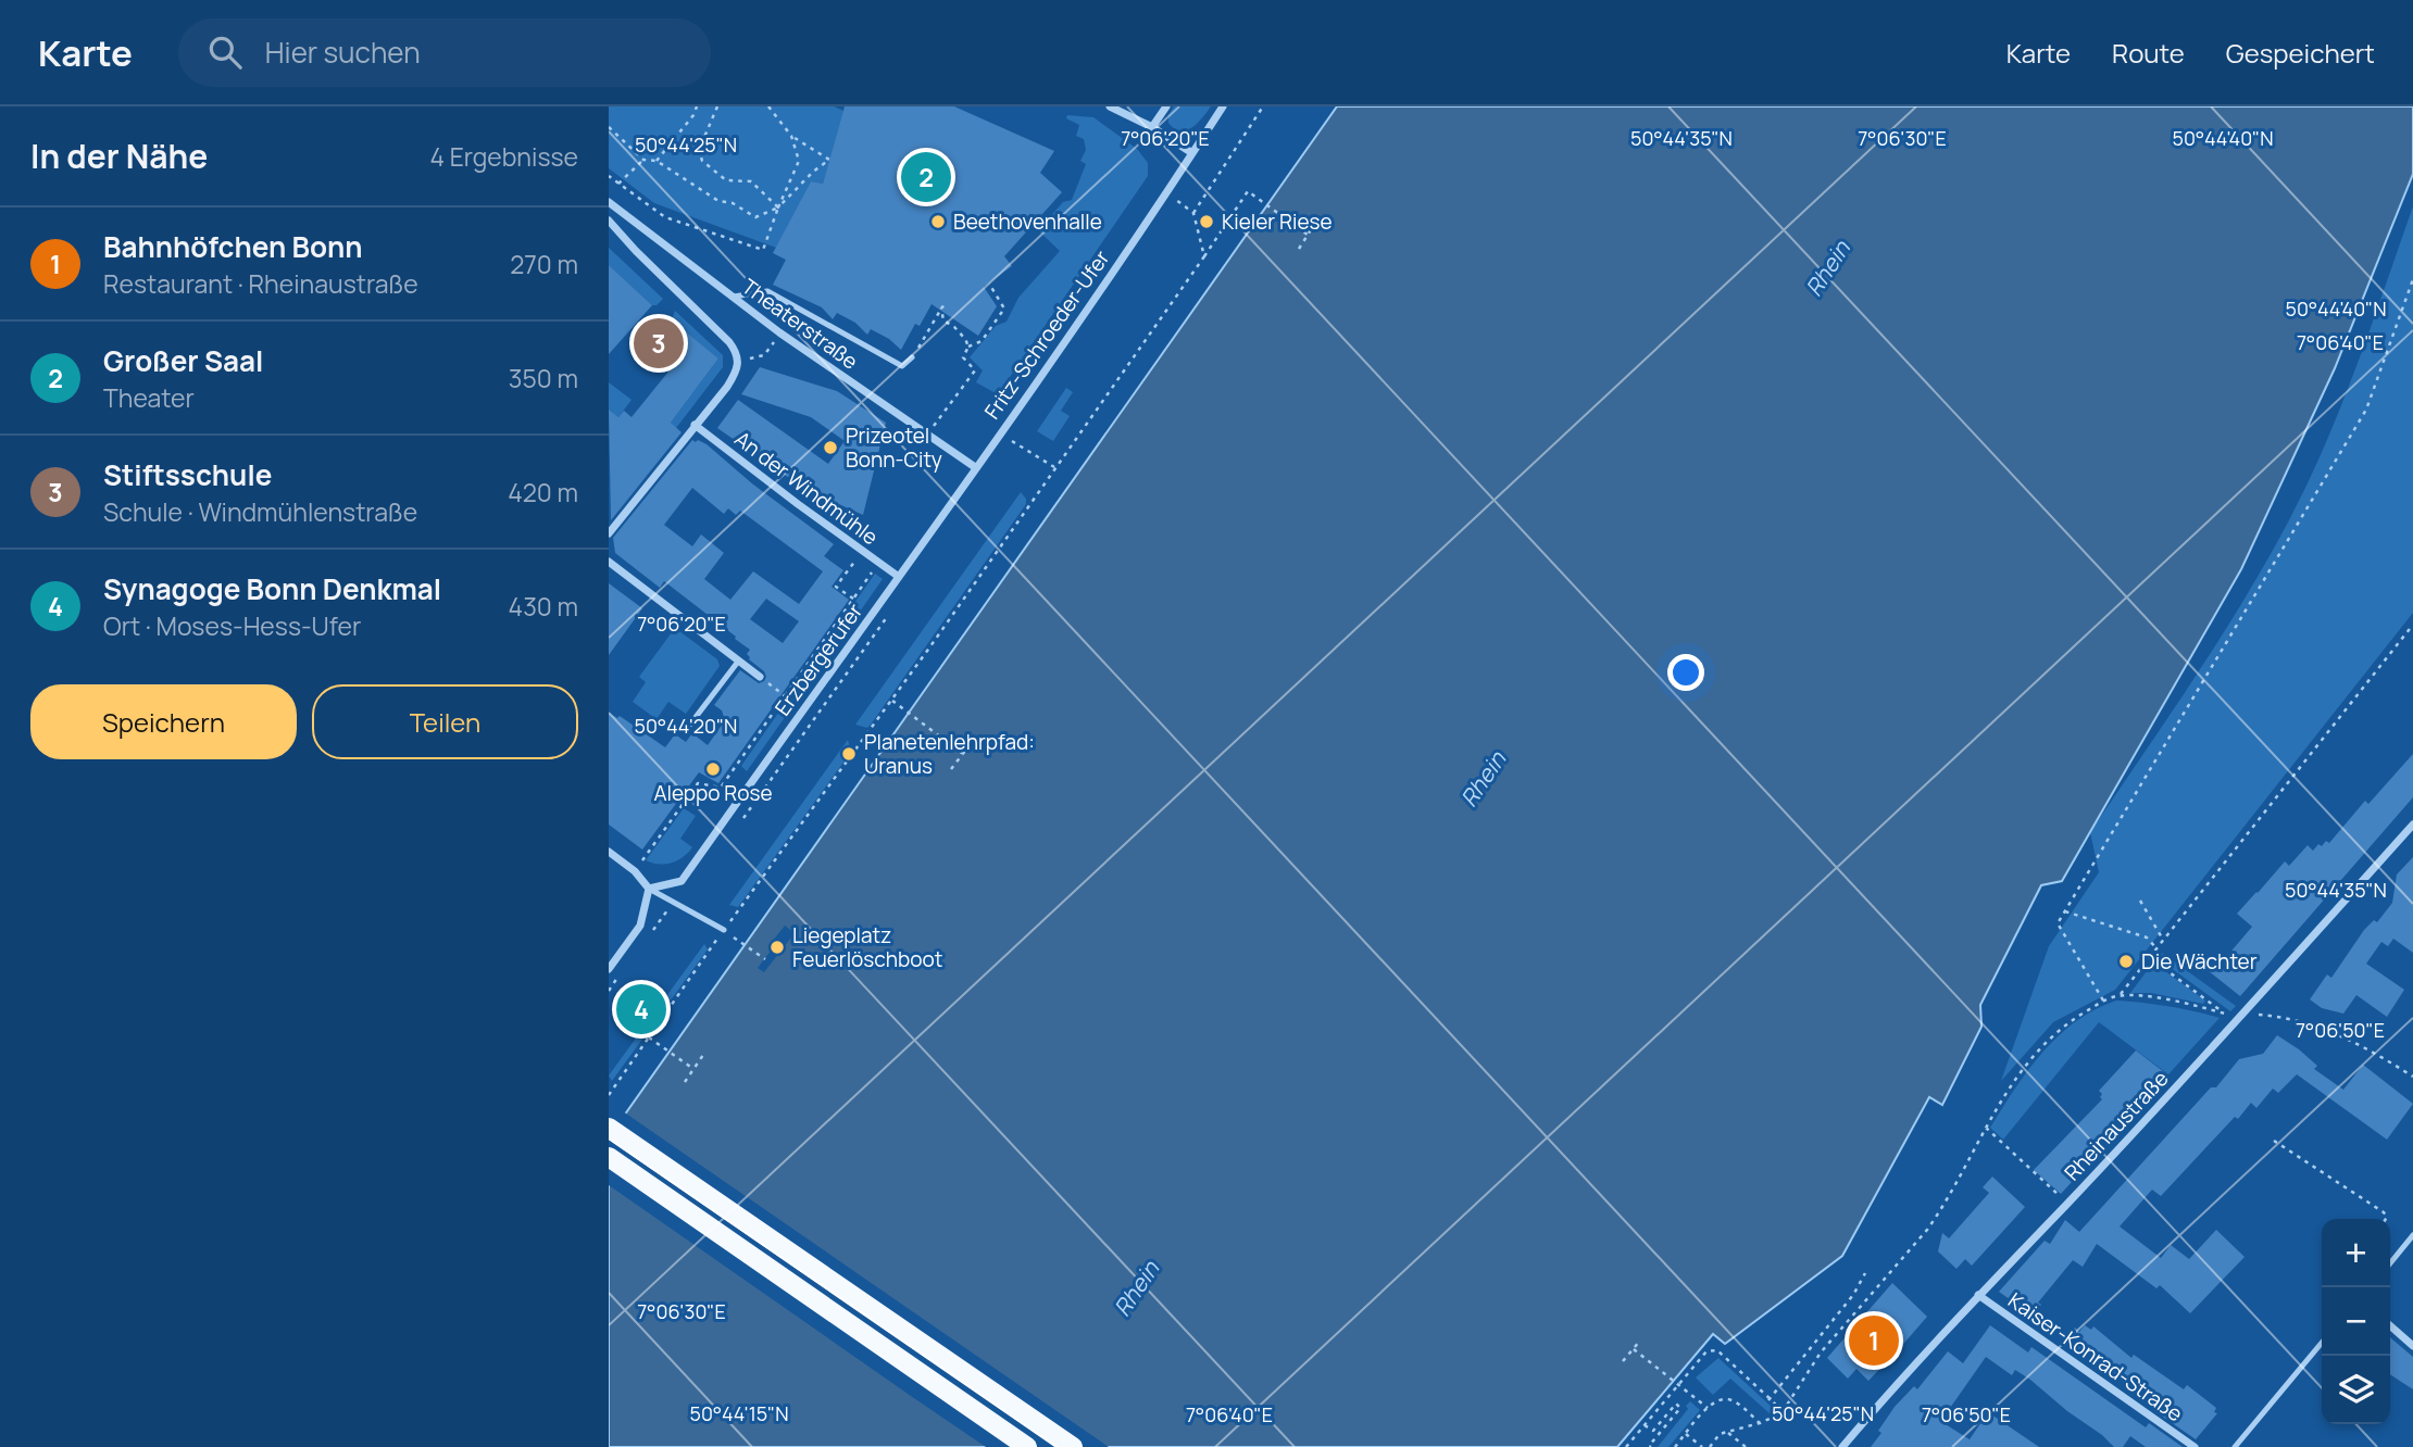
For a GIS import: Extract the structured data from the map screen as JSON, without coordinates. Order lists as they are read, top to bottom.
{
  "streets": {
    "street": [
      "Theaterstraße",
      "Fritz-Schroeder-Ufer",
      "An der Windmühle",
      "Erzbergerufer",
      "Rheinaustraße",
      "Kaiser-Konrad-Straße"
    ]
  },
  "crossings": [
    ["Theaterstraße", "Fritz-Schroeder-Ufer"],
    ["Theaterstraße", "Erzbergerufer"],
    ["Fritz-Schroeder-Ufer", "Erzbergerufer"],
    ["An der Windmühle", "Erzbergerufer"],
    ["Rheinaustraße", "Kaiser-Konrad-Straße"]
  ],
  "water": ["Rhein"],
  "places": [
    "Beethovenhalle",
    "Kieler Riese",
    "Prizeotel Bonn-City",
    "Planetenlehrpfad: Uranus",
    "Aleppo Rose",
    "Liegeplatz Feuerlöschboot",
    "Die Wächter"
  ],
  "page": {
    "header": "Karte",
    "search": "Hier suchen",
    "nav": ["Karte", "Route", "Gespeichert"],
    "heading": ["In der Nähe", "4 Ergebnisse"],
    "pins": [
      "2",
      "3",
      "4",
      "1"
    ],
    "list": [
      {
        "mark": "1",
        "name": "Bahnhöfchen Bonn",
        "note": "Restaurant · Rheinaustraße",
        "value": "270 m"
      },
      {
        "mark": "2",
        "name": "Großer Saal",
        "note": "Theater",
        "value": "350 m"
      },
      {
        "mark": "3",
        "name": "Stiftsschule",
        "note": "Schule · Windmühlenstraße",
        "value": "420 m"
      },
      {
        "mark": "4",
        "name": "Synagoge Bonn Denkmal",
        "note": "Ort · Moses-Hess-Ufer",
        "value": "430 m"
      }
    ],
    "buttons": ["Speichern", "Teilen"],
    "map_buttons": ["+", "−"]
  },
  "coordinates": [
    "7°06'20\"E",
    "7°06'30\"E",
    "50°44'35\"N",
    "50°44'40\"N",
    "50°44'25\"N",
    "7°06'40\"E",
    "50°44'20\"N",
    "7°06'50\"E",
    "50°44'15\"N"
  ]
}
